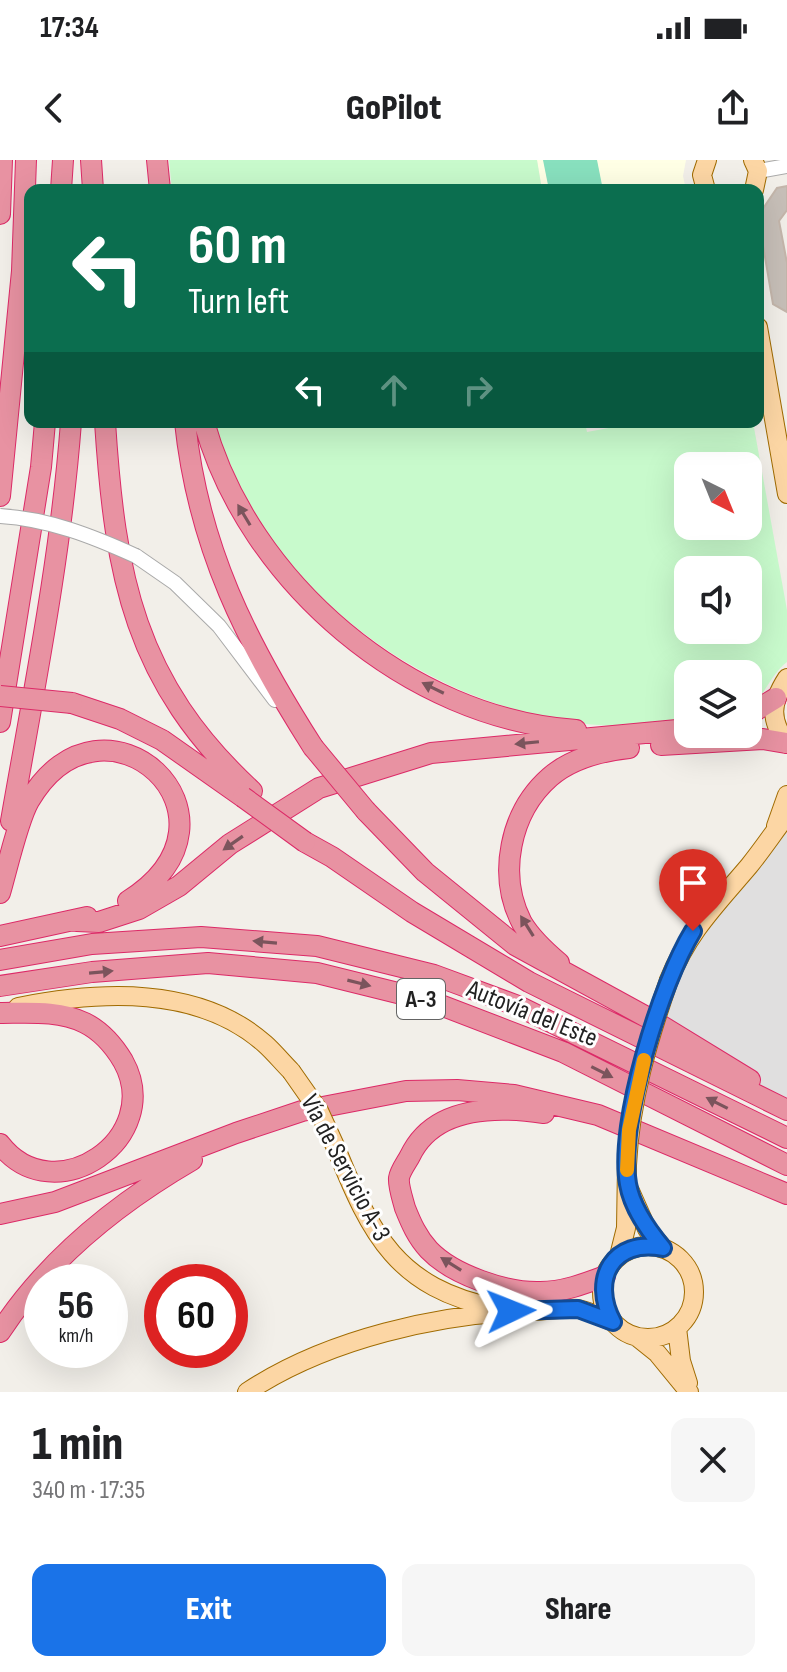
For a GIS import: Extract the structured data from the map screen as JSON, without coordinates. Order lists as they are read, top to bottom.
{
  "streets": {
    "highway": ["A-3", "Autovía del Este"],
    "main road": ["Vía de Servicio A-3"]
  },
  "north": "bottom right",
  "page": {
    "status": "17:34",
    "header": "GoPilot",
    "turn": ["60 m", "Turn left"],
    "speed": "56 km/h",
    "limit": "60",
    "heading": ["1 min", "340 m · 17:35"],
    "buttons": ["Exit", "Share"]
  }
}
